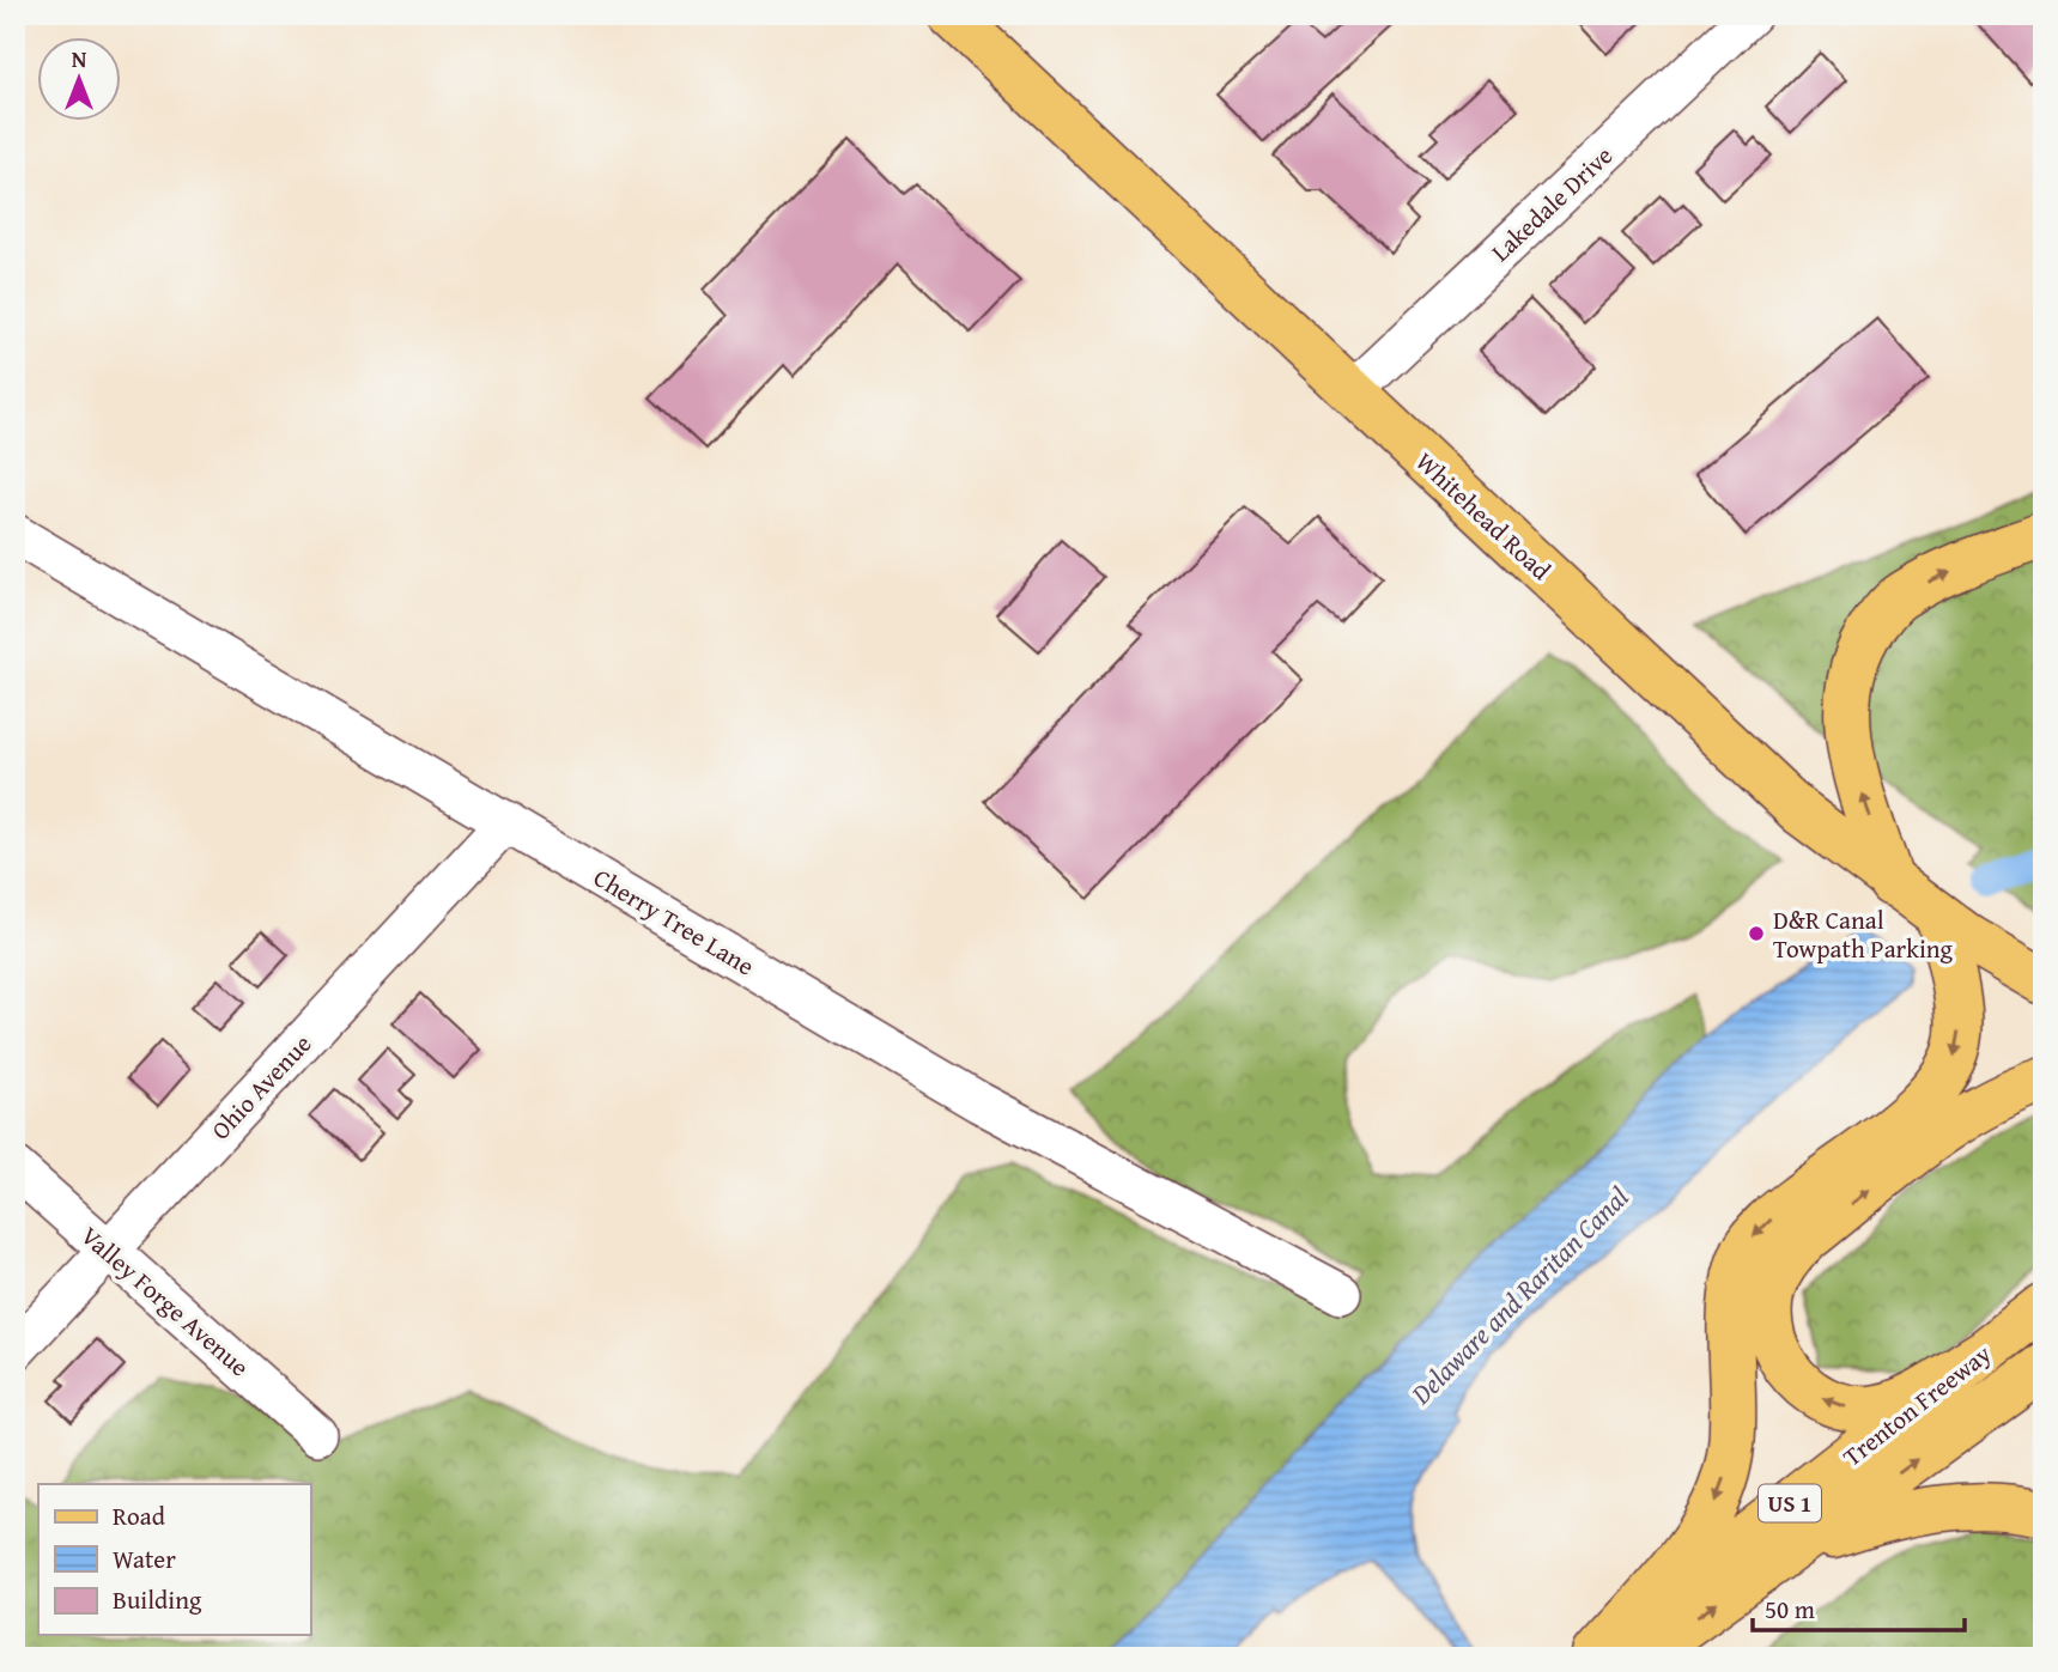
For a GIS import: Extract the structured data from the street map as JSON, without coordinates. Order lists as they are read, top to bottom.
{
  "streets": {
    "main road": ["Whitehead Road", "Trenton Freeway", "US 1"],
    "street": [
      "Lakedale Drive",
      "Cherry Tree Lane",
      "Ohio Avenue",
      "Valley Forge Avenue"
    ]
  },
  "crossings": [
    ["Lakedale Drive", "Whitehead Road"],
    ["Cherry Tree Lane", "Ohio Avenue"],
    ["Ohio Avenue", "Valley Forge Avenue"]
  ],
  "water": ["Delaware and Raritan Canal"],
  "places": ["D&R Canal Towpath Parking"],
  "legend": ["Road", "Water", "Building"],
  "scale_bar": "50 m",
  "north": "top"
}
